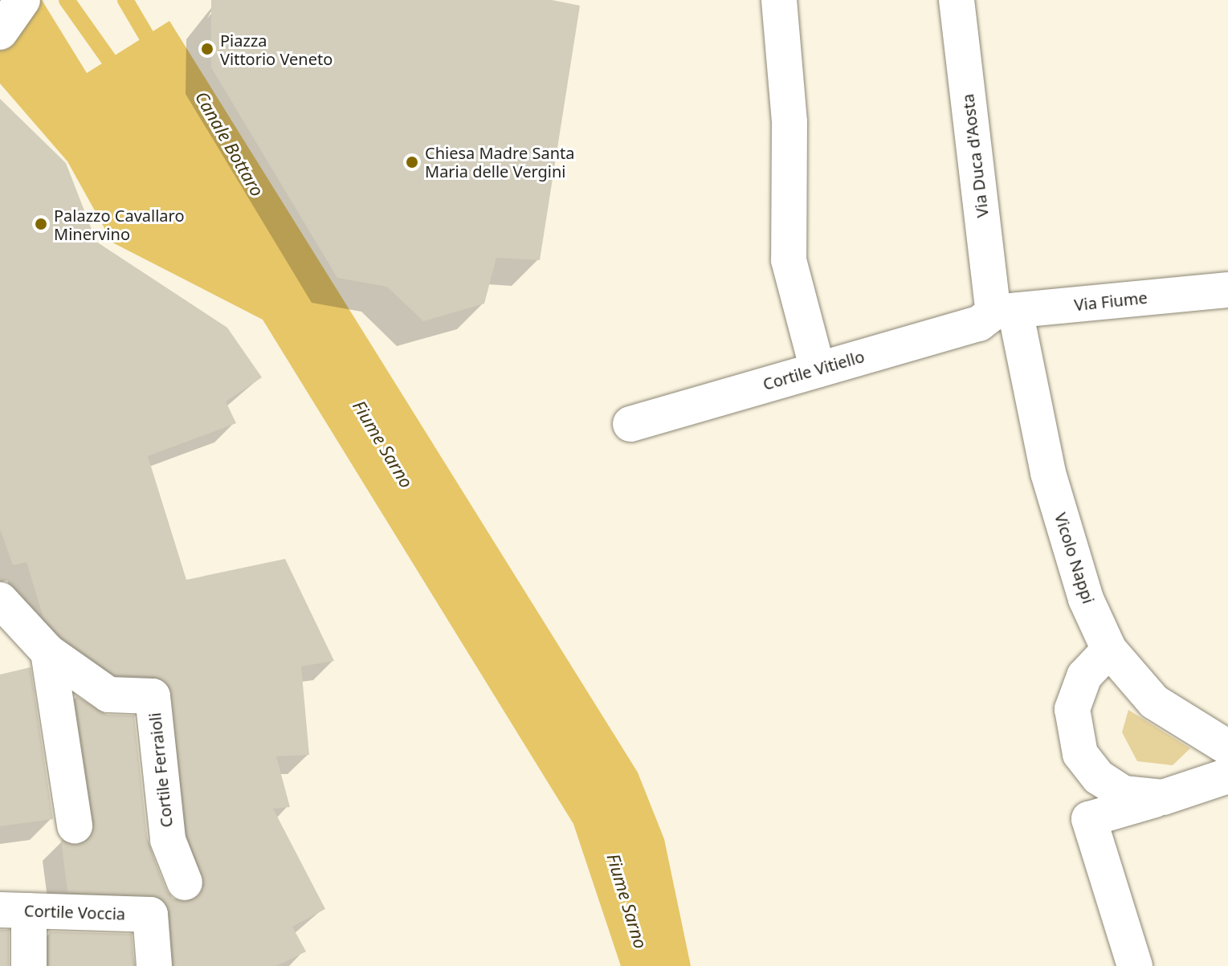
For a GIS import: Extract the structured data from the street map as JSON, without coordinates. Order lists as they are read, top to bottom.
{
  "streets": {
    "street": [
      "Via Duca d'Aosta",
      "Via Fiume",
      "Cortile Vitiello",
      "Vicolo Nappi",
      "Cortile Ferraioli",
      "Cortile Voccia"
    ]
  },
  "crossings": [
    ["Via Duca d'Aosta", "Via Fiume"],
    ["Via Duca d'Aosta", "Cortile Vitiello"],
    ["Via Duca d'Aosta", "Vicolo Nappi"],
    ["Via Fiume", "Cortile Vitiello"],
    ["Via Fiume", "Vicolo Nappi"],
    ["Cortile Vitiello", "Vicolo Nappi"]
  ],
  "water": ["Canale Bottaro", "Fiume Sarno"],
  "places": ["Piazza Vittorio Veneto", "Chiesa Madre Santa Maria delle Vergini", "Palazzo Cavallaro Minervino"]
}
